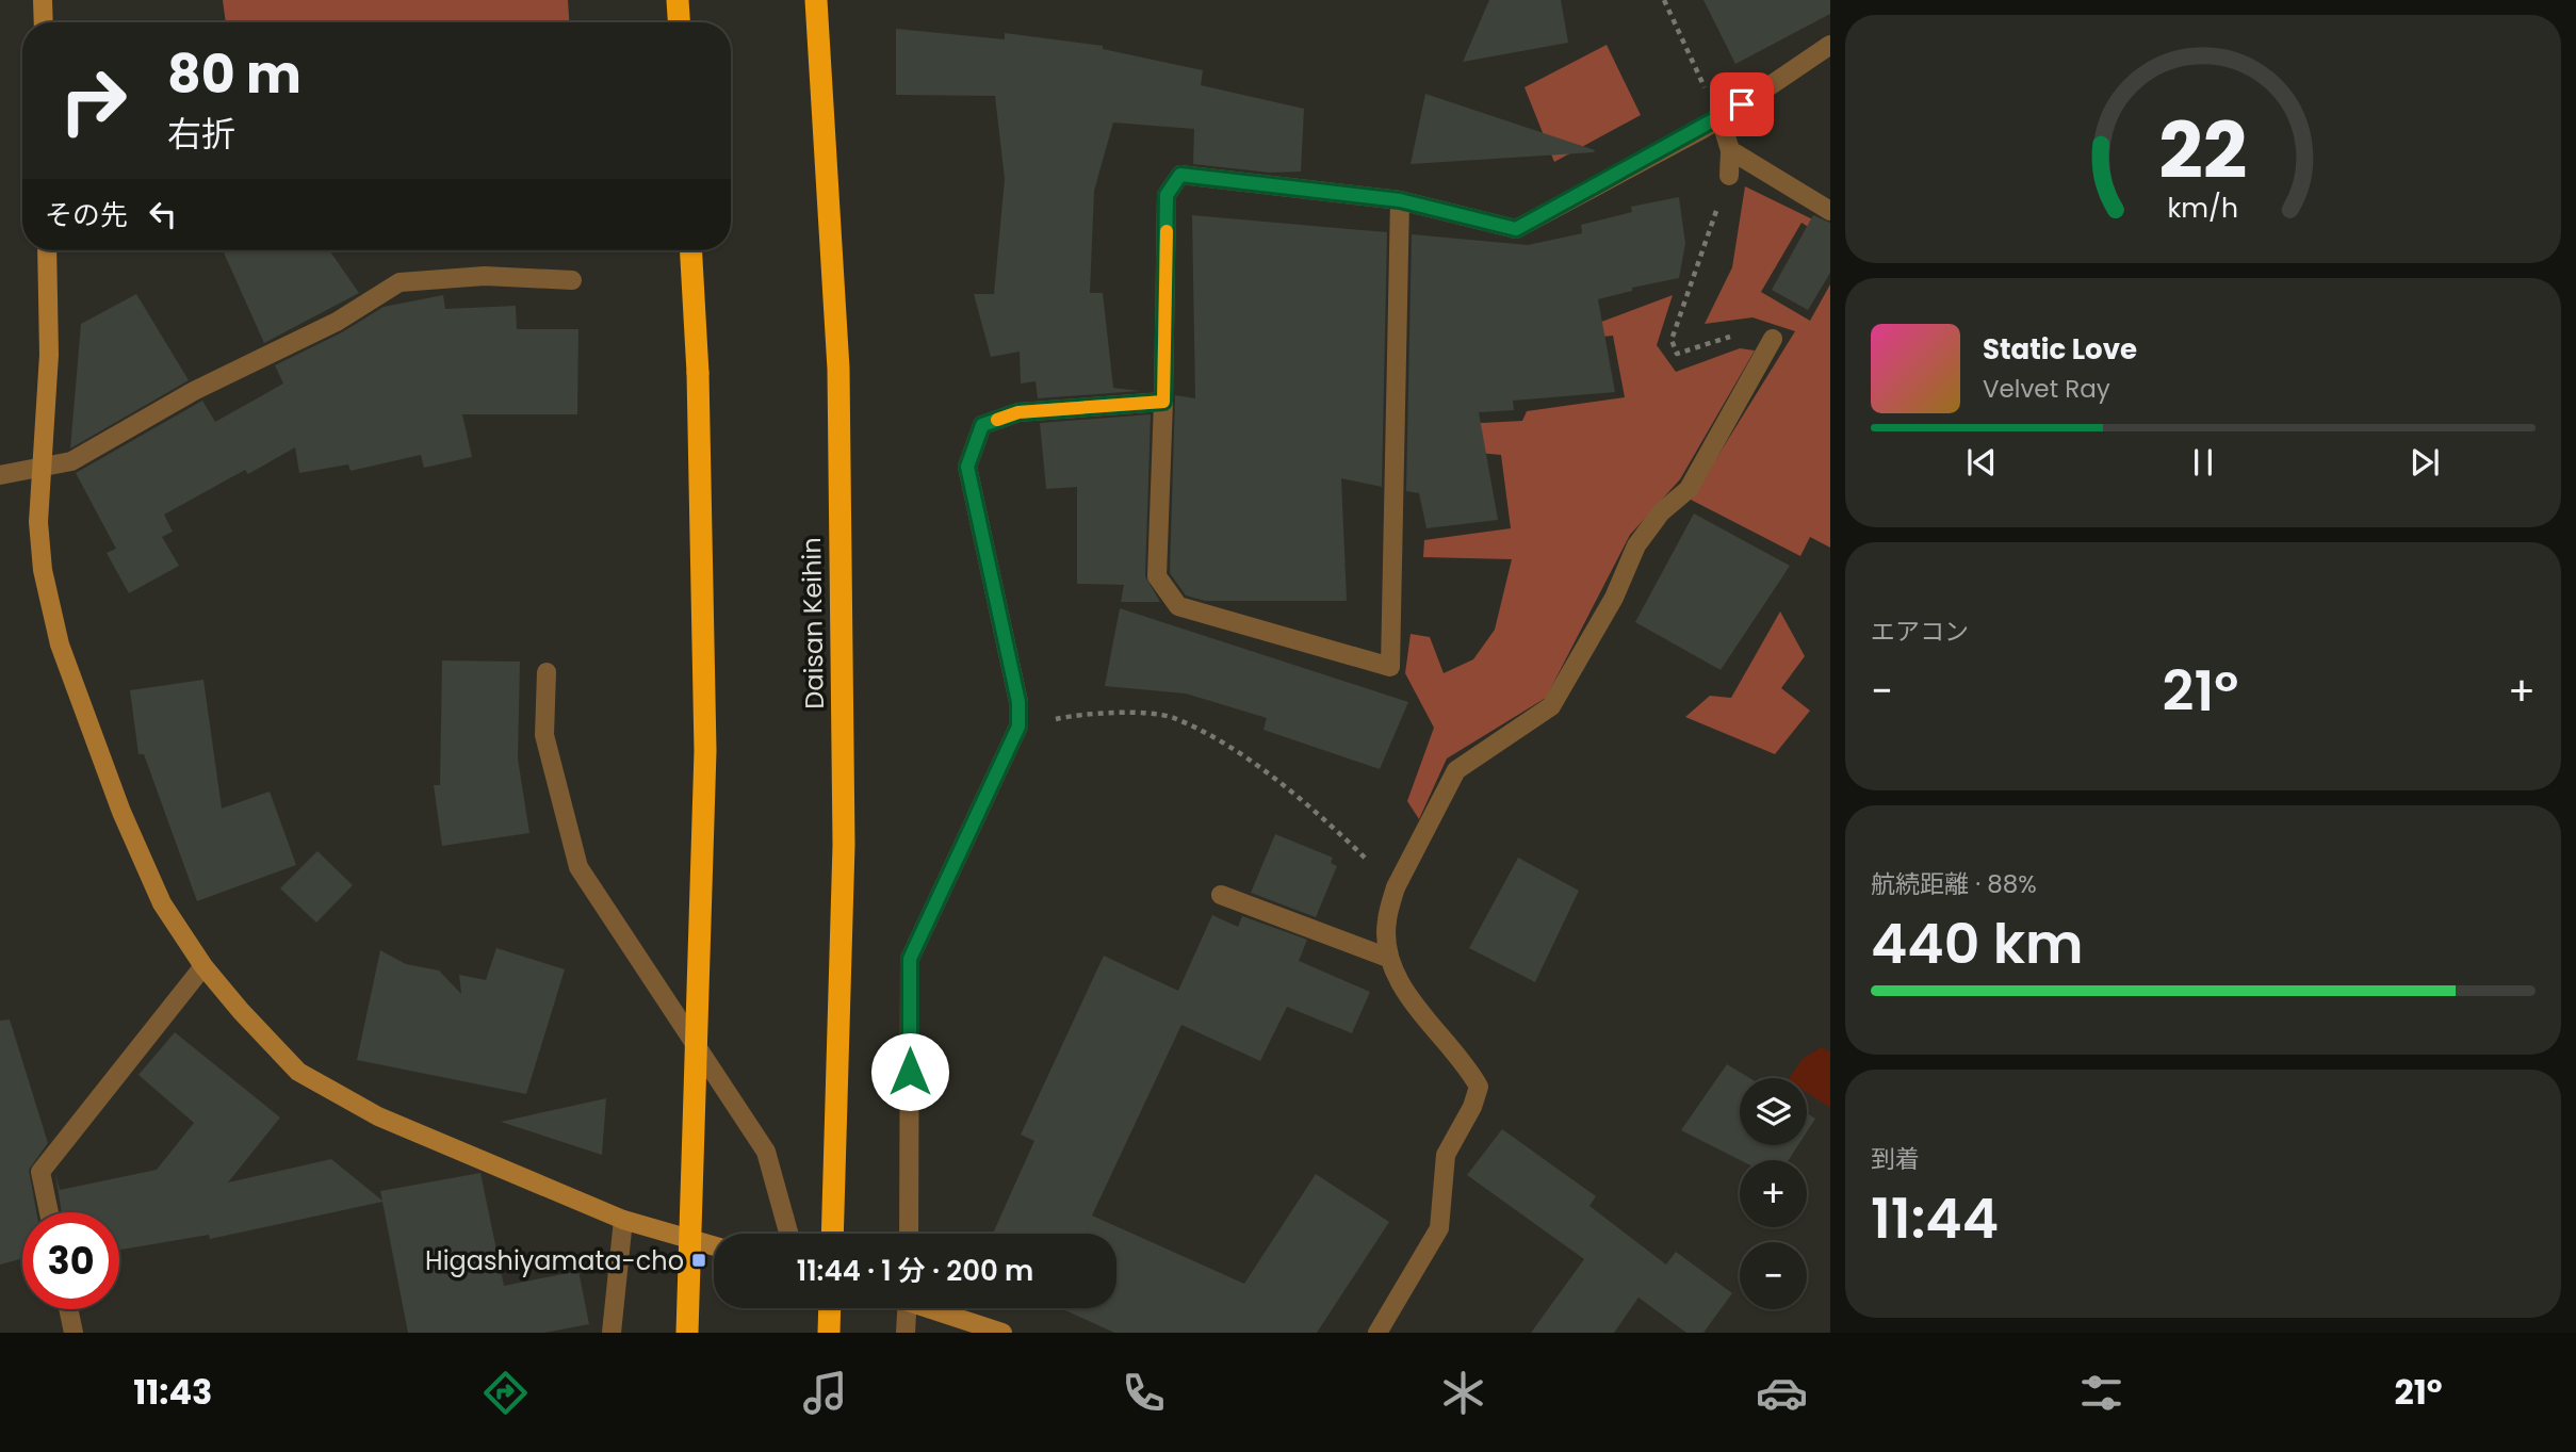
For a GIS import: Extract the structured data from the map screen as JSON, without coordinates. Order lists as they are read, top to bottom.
{
  "streets": {
    "highway": ["Daisan Keihin"]
  },
  "places": {
    "transit": ["Higashiyamata-cho"]
  },
  "page": {
    "turn": ["80 m", "右折"],
    "then": "その先",
    "song": ["Static Love", "Velvet Ray"],
    "tile": [
      "エアコン",
      ["航続距離 · 88%", "440 km"],
      ["到着", "11:44"]
    ],
    "heat": ["−", "21°", "+"],
    "map_buttons": ["+", "−"],
    "limit": "30",
    "trip": "11:44 · 1 分 · 200 m",
    "tabs": ["11:43", "21°"],
    "gauge": ["22", "km/h"]
  }
}
